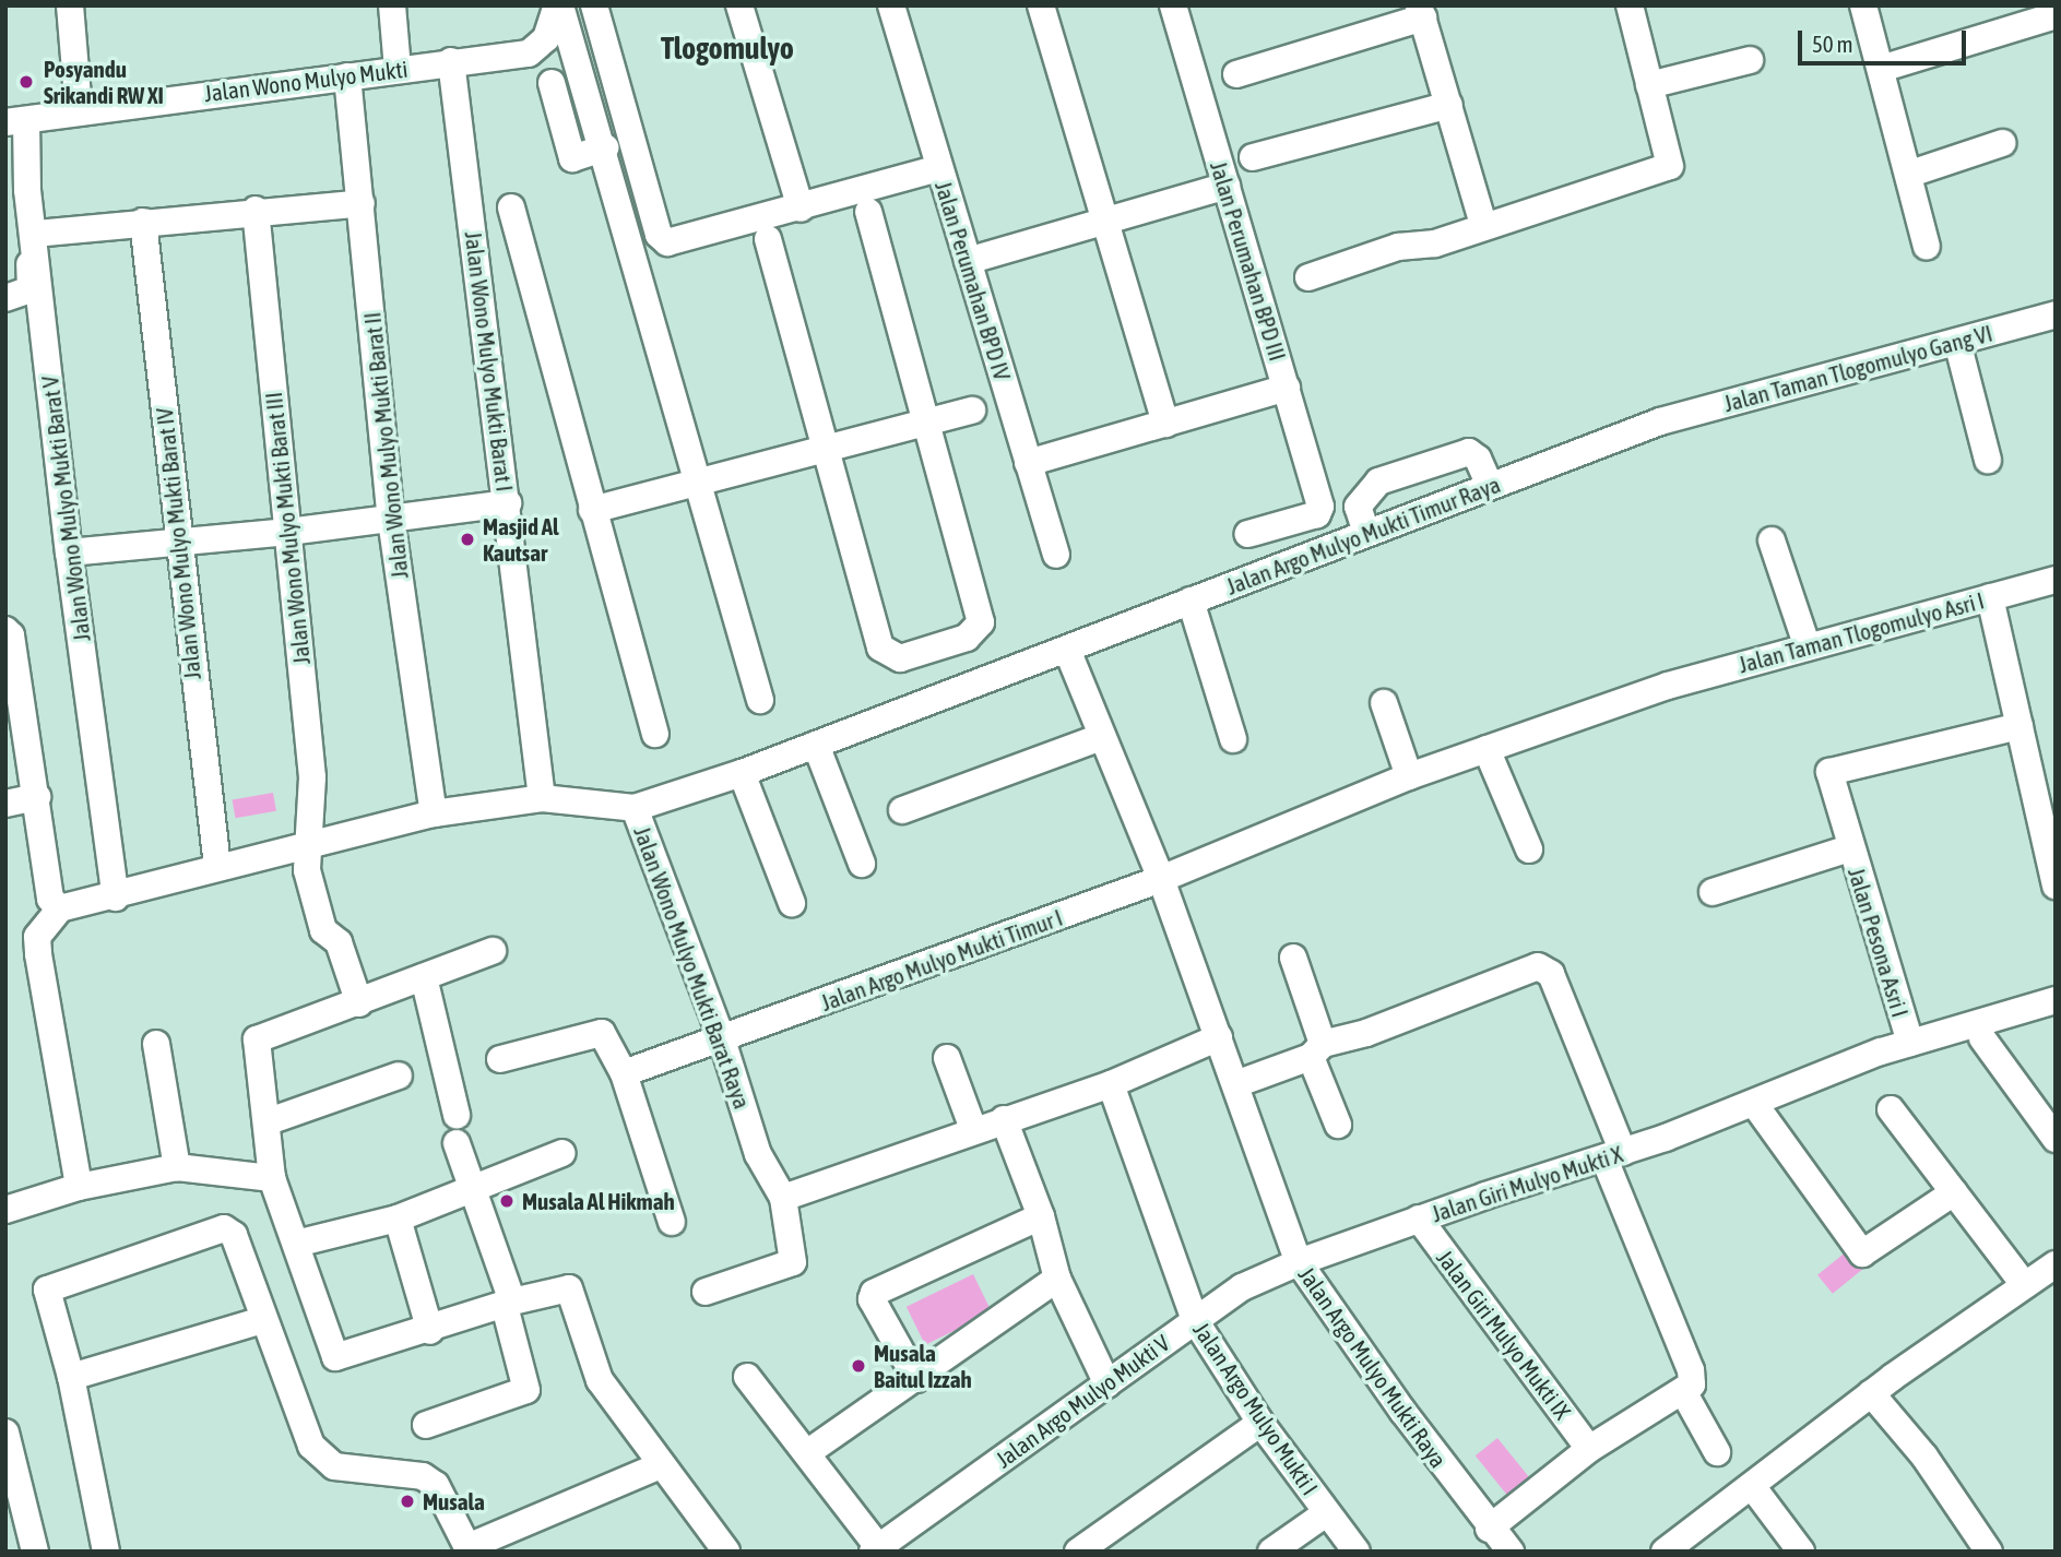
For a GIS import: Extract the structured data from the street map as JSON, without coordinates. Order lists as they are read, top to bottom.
{
  "streets": {
    "street": [
      "Jalan Wono Mulyo Mukti",
      "Jalan Perumahan BPD III",
      "Jalan Perumahan BPD IV",
      "Jalan Wono Mulyo Mukti Barat I",
      "Jalan Taman Tlogomulyo Gang VI",
      "Jalan Wono Mulyo Mukti Barat II",
      "Jalan Wono Mulyo Mukti Barat V",
      "Jalan Wono Mulyo Mukti Barat III",
      "Jalan Argo Mulyo Mukti Timur Raya",
      "Jalan Wono Mulyo Mukti Barat IV",
      "Jalan Taman Tlogomulyo Asri I",
      "Jalan Pesona Asri I",
      "Jalan Argo Mulyo Mukti Timur I",
      "Jalan Wono Mulyo Mukti Barat Raya",
      "Jalan Giri Mulyo Mukti X",
      "Jalan Giri Mulyo Mukti IX",
      "Jalan Argo Mulyo Mukti Raya",
      "Jalan Argo Mulyo Mukti V",
      "Jalan Argo Mulyo Mukti I"
    ]
  },
  "crossings": [
    ["Jalan Wono Mulyo Mukti", "Jalan Wono Mulyo Mukti Barat I"],
    ["Jalan Wono Mulyo Mukti", "Jalan Wono Mulyo Mukti Barat II"],
    ["Jalan Wono Mulyo Mukti", "Jalan Wono Mulyo Mukti Barat V"],
    ["Jalan Wono Mulyo Mukti Barat I", "Jalan Wono Mulyo Mukti Barat Raya"],
    ["Jalan Taman Tlogomulyo Gang VI", "Jalan Argo Mulyo Mukti Timur Raya"],
    ["Jalan Wono Mulyo Mukti Barat II", "Jalan Wono Mulyo Mukti Barat Raya"],
    ["Jalan Wono Mulyo Mukti Barat V", "Jalan Wono Mulyo Mukti Barat Raya"],
    ["Jalan Wono Mulyo Mukti Barat III", "Jalan Wono Mulyo Mukti Barat Raya"],
    ["Jalan Argo Mulyo Mukti Timur Raya", "Jalan Wono Mulyo Mukti Barat Raya"],
    ["Jalan Wono Mulyo Mukti Barat IV", "Jalan Wono Mulyo Mukti Barat Raya"],
    ["Jalan Taman Tlogomulyo Asri I", "Jalan Argo Mulyo Mukti Timur I"],
    ["Jalan Pesona Asri I", "Jalan Giri Mulyo Mukti X"],
    ["Jalan Argo Mulyo Mukti Timur I", "Jalan Wono Mulyo Mukti Barat Raya"],
    ["Jalan Giri Mulyo Mukti X", "Jalan Giri Mulyo Mukti IX"],
    ["Jalan Giri Mulyo Mukti X", "Jalan Argo Mulyo Mukti Raya"],
    ["Jalan Giri Mulyo Mukti X", "Jalan Argo Mulyo Mukti V"],
    ["Jalan Argo Mulyo Mukti Raya", "Jalan Argo Mulyo Mukti V"],
    ["Jalan Argo Mulyo Mukti V", "Jalan Argo Mulyo Mukti I"]
  ],
  "districts": ["Tlogomulyo"],
  "places": [
    "Posyandu Srikandi RW XI",
    "Masjid Al Kautsar",
    "Musala Al Hikmah",
    "Musala Baitul Izzah",
    "Musala"
  ],
  "scale_bar": "50 m"
}
